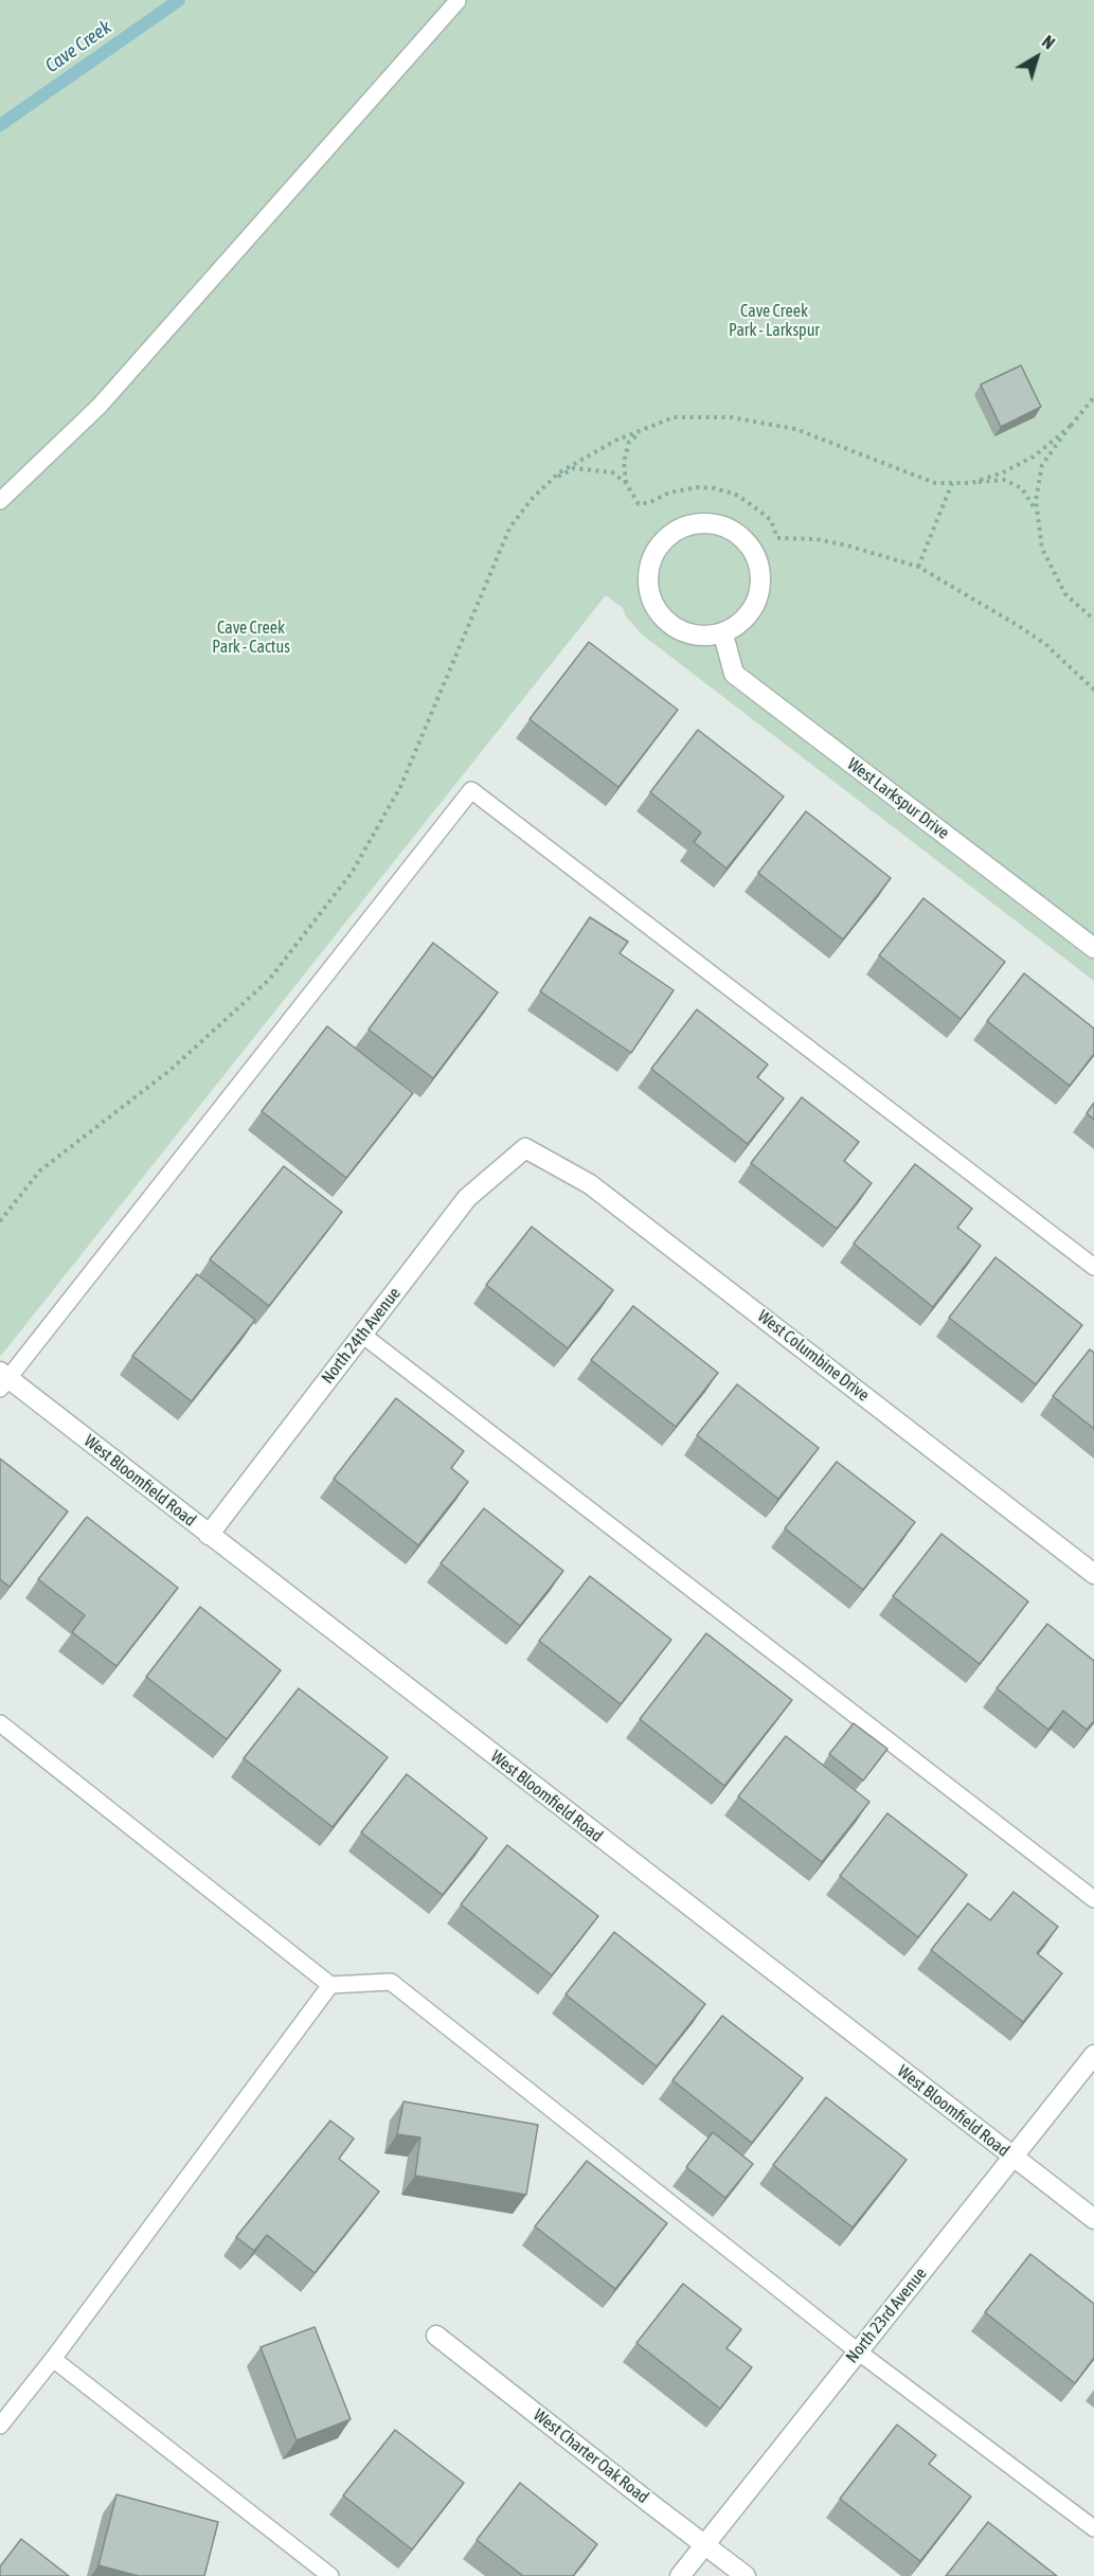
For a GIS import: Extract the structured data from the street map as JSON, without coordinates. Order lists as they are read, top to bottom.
{
  "streets": {
    "street": [
      "West Larkspur Drive",
      "North 24th Avenue",
      "West Columbine Drive",
      "West Bloomfield Road",
      "North 23rd Avenue",
      "West Charter Oak Road"
    ]
  },
  "crossings": [
    ["North 24th Avenue", "West Columbine Drive"],
    ["North 24th Avenue", "West Bloomfield Road"],
    ["West Bloomfield Road", "North 23rd Avenue"],
    ["North 23rd Avenue", "West Charter Oak Road"]
  ],
  "water": ["Cave Creek"],
  "parks": ["Cave Creek Park - Larkspur", "Cave Creek Park - Cactus"],
  "north": "top right"
}
